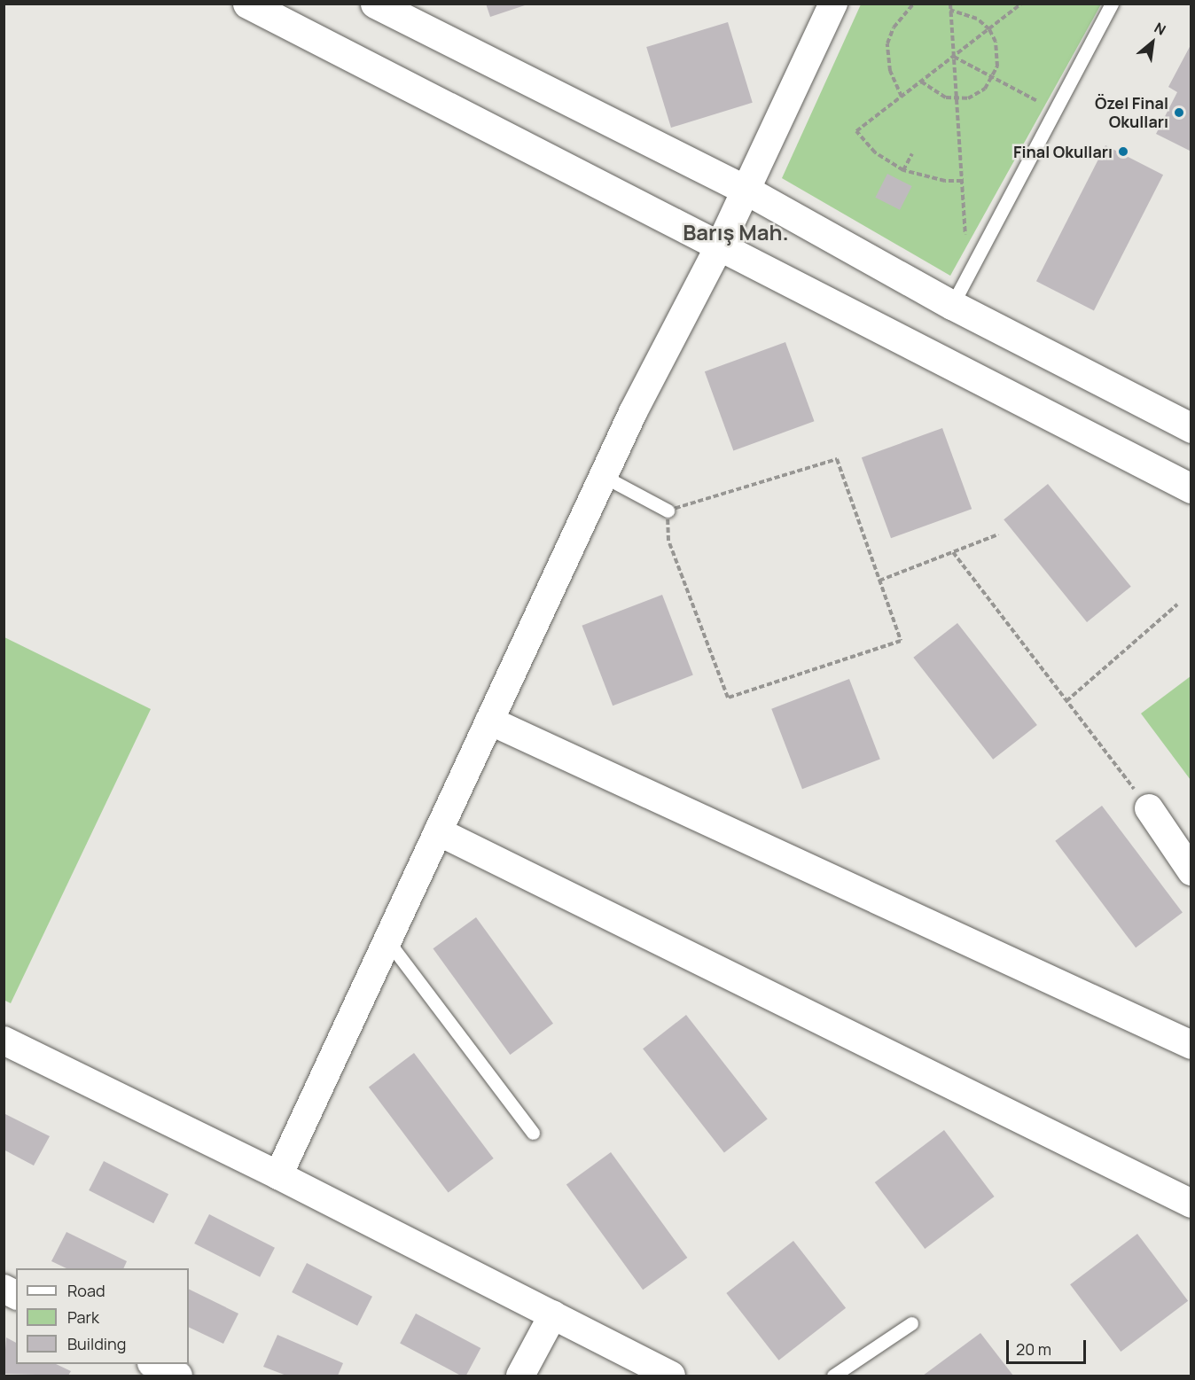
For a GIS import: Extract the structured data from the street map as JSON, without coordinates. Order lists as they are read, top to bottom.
{
  "districts": ["Barış Mah."],
  "places": ["Özel Final Okulları", "Final Okulları"],
  "legend": ["Road", "Park", "Building"],
  "scale_bar": "20 m",
  "north": "top right"
}
